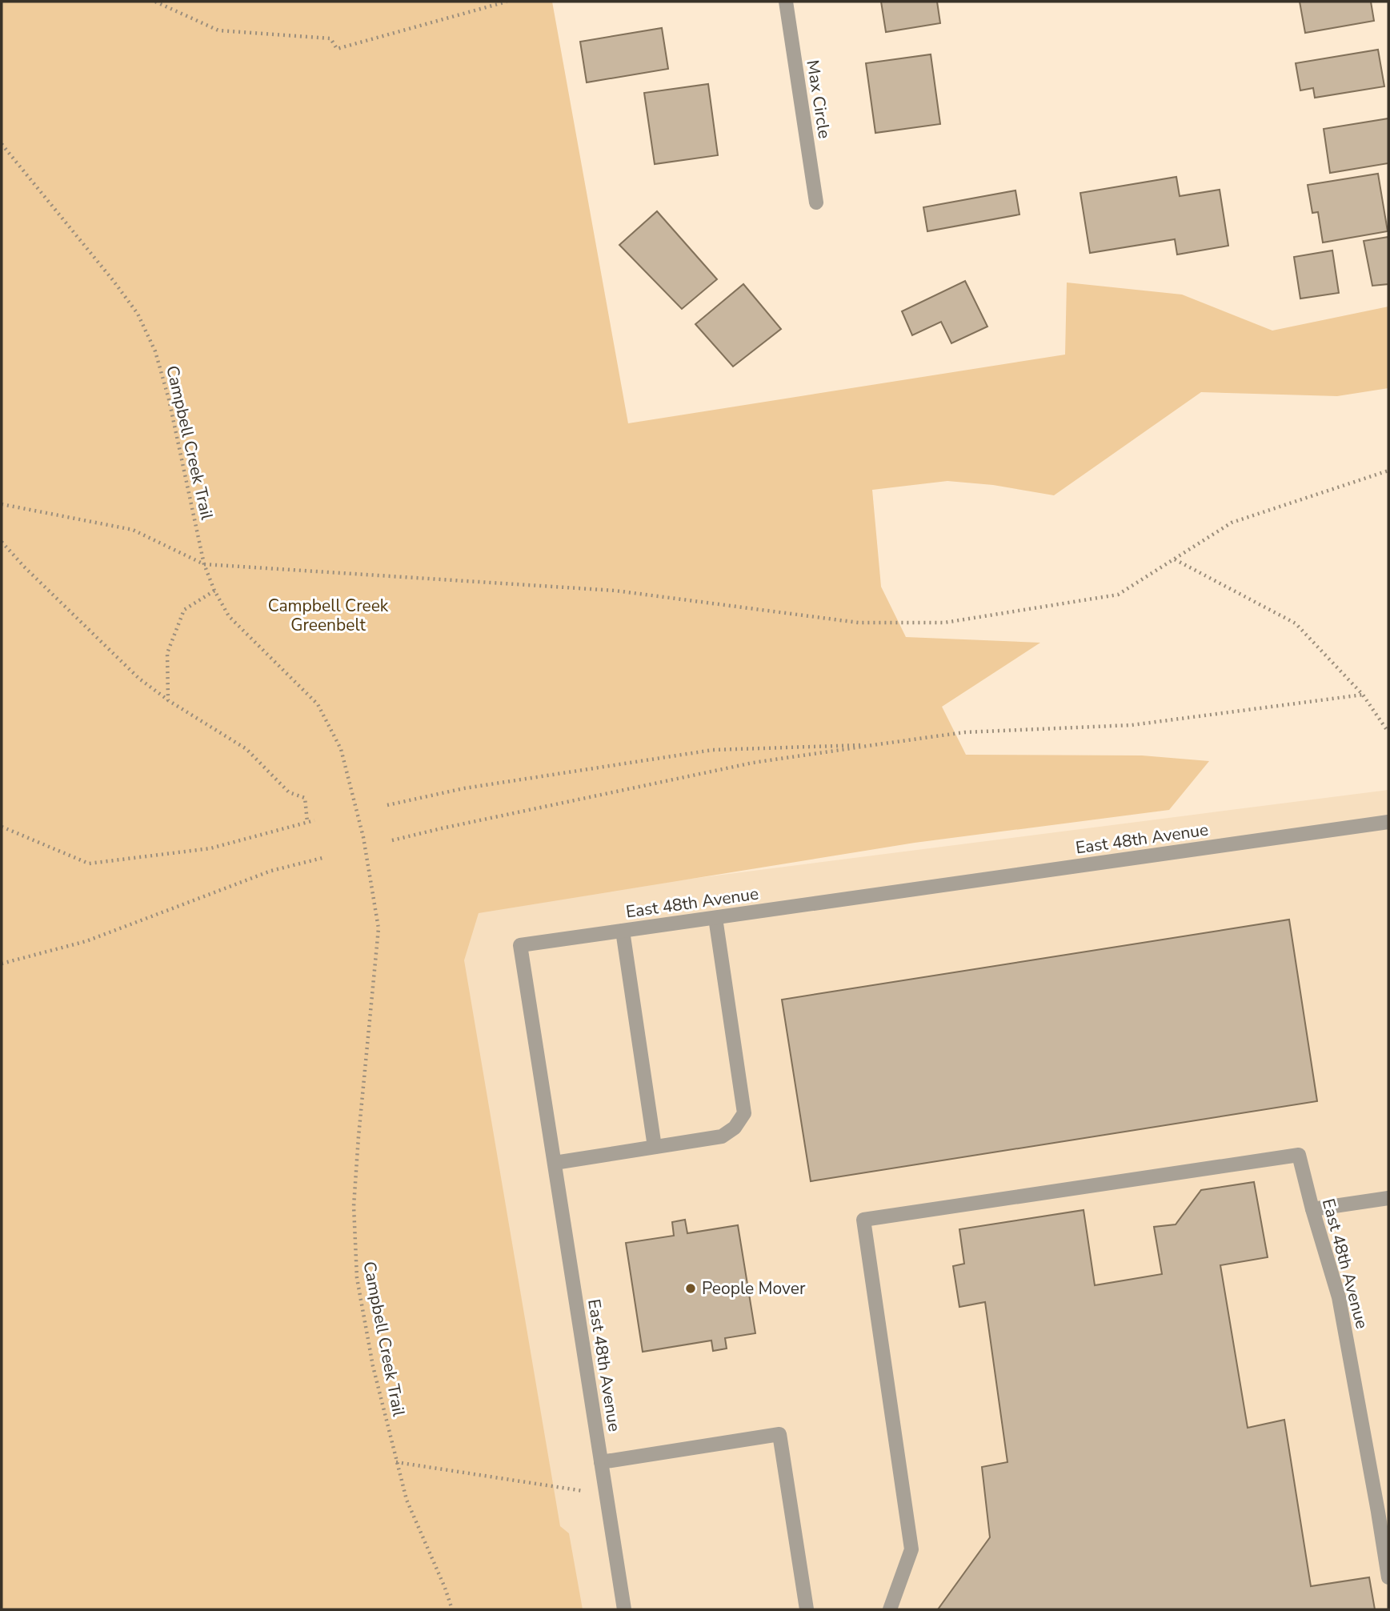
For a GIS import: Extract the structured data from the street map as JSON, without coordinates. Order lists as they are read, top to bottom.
{
  "streets": {
    "street": ["Max Circle", "East 48th Avenue"],
    "path": ["Campbell Creek Trail"]
  },
  "parks": ["Campbell Creek Greenbelt"],
  "places": ["People Mover"]
}
